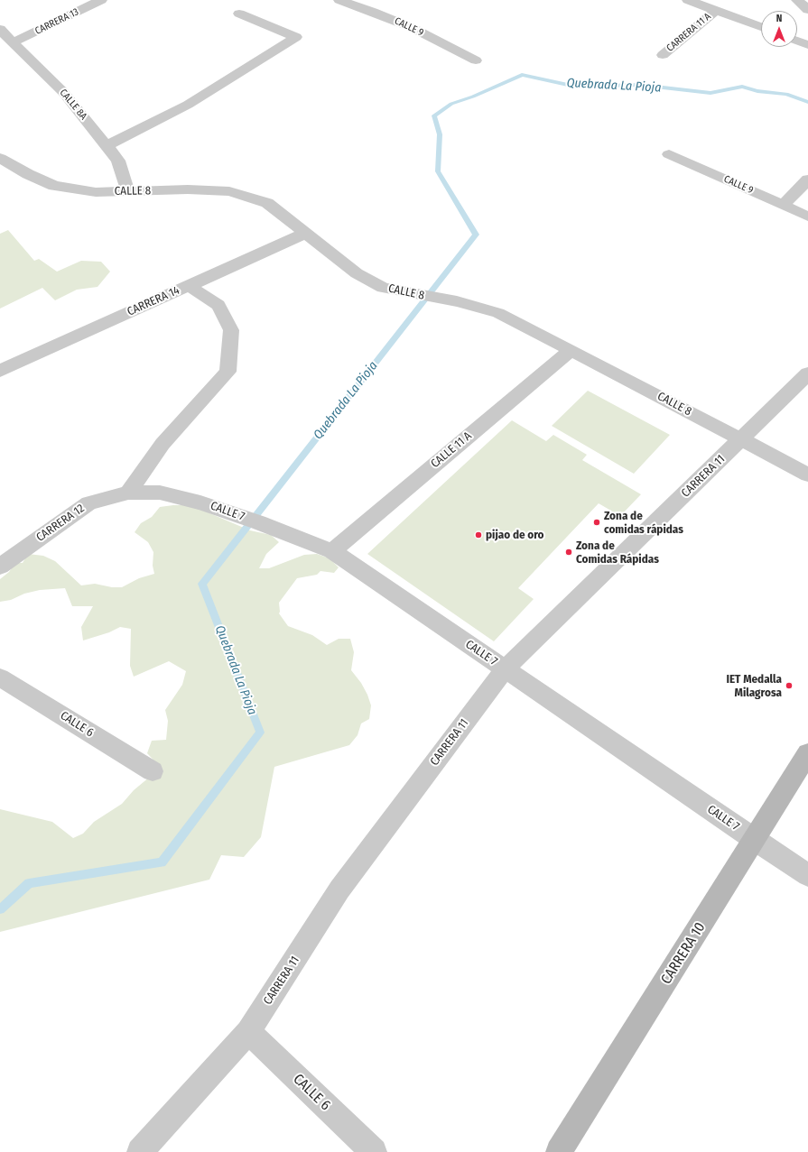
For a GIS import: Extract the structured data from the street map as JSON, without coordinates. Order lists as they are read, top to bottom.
{
  "streets": {
    "main road": ["CARRERA 10"],
    "street": [
      "CARRERA 13",
      "CALLE 9",
      "CARRERA 11 A",
      "CALLE 8A",
      "CALLE 8",
      "CARRERA 14",
      "CALLE 11 A",
      "CARRERA 11",
      "CALLE 7",
      "CARRERA 12",
      "CALLE 6"
    ]
  },
  "crossings": [
    ["CARRERA 13", "CALLE 8A"],
    ["CALLE 8A", "CALLE 8"],
    ["CALLE 8", "CARRERA 14"],
    ["CALLE 8", "CALLE 11 A"],
    ["CALLE 8", "CARRERA 11"],
    ["CALLE 11 A", "CALLE 7"],
    ["CARRERA 11", "CALLE 7"],
    ["CARRERA 11", "CALLE 6"],
    ["CALLE 7", "CARRERA 12"],
    ["CALLE 7", "CARRERA 10"]
  ],
  "water": ["Quebrada La Pioja"],
  "places": [
    "Zona de comidas rápidas",
    "pijao de oro",
    "Zona de Comidas Rápidas",
    "IET Medalla Milagrosa"
  ],
  "north": "top"
}
